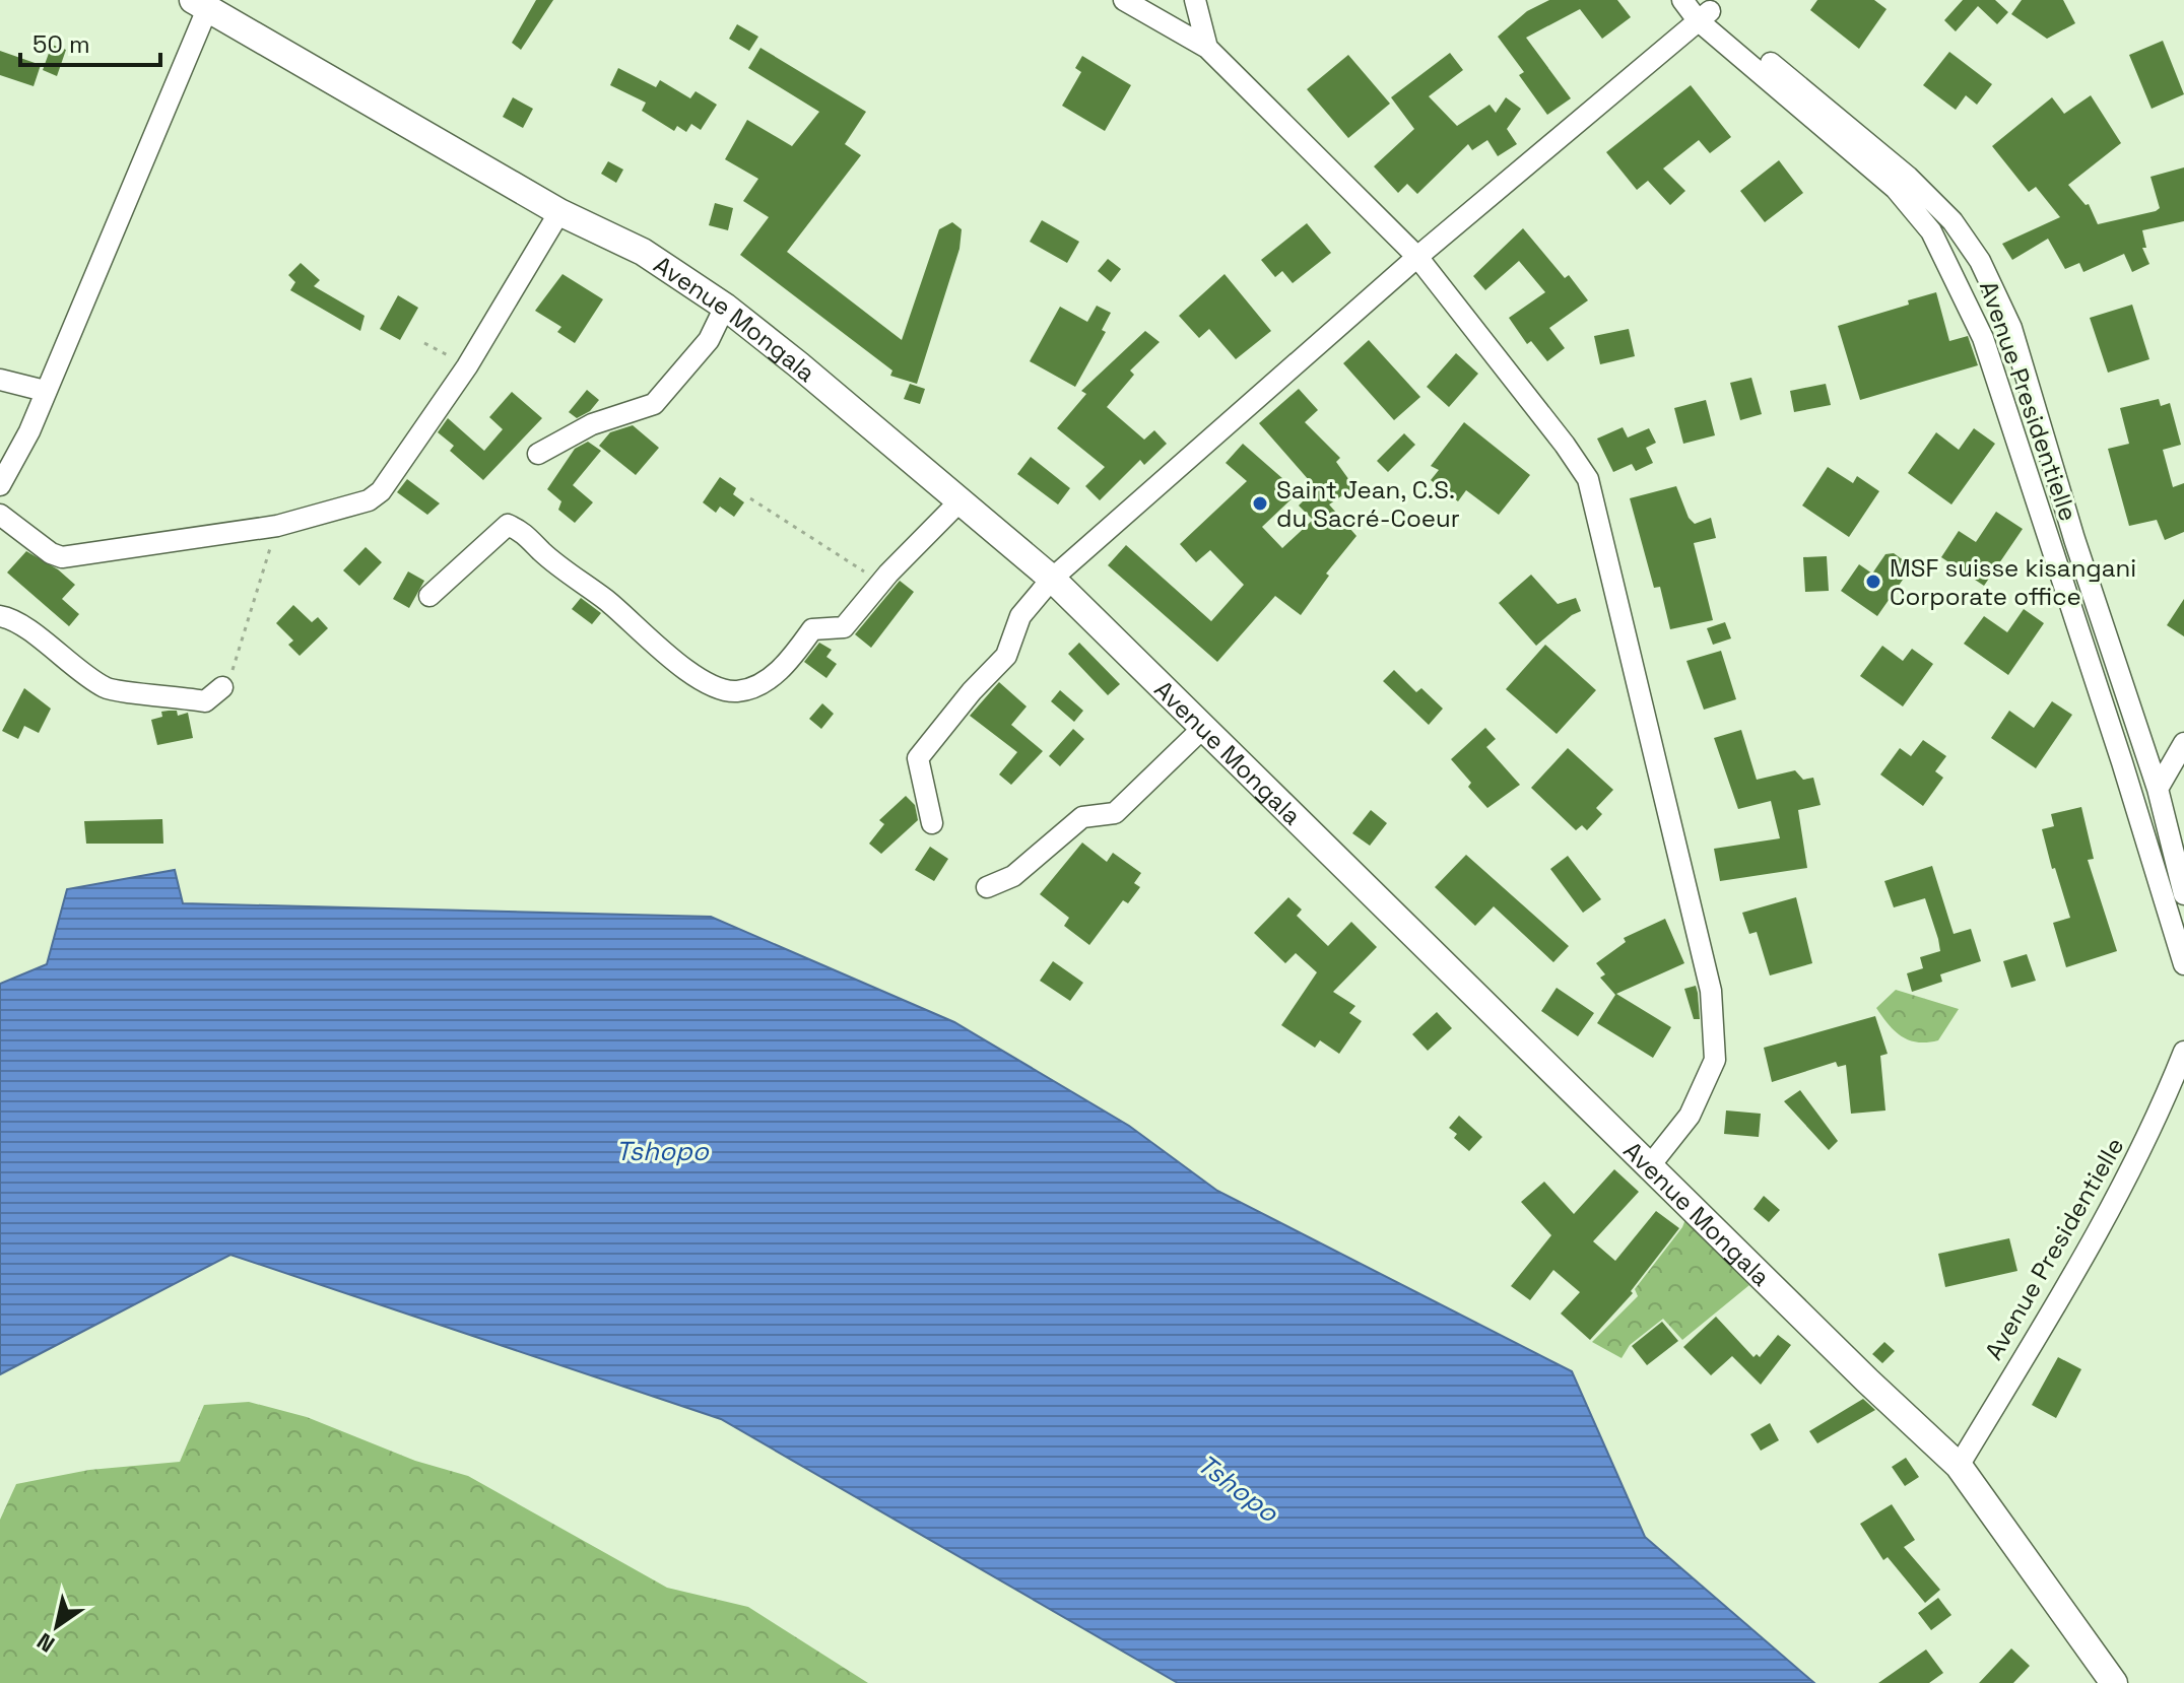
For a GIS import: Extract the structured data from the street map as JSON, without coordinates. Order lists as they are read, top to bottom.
{
  "streets": {
    "street": ["Avenue Mongala", "Avenue Presidentielle"]
  },
  "crossings": [
    ["Avenue Mongala", "Avenue Presidentielle"]
  ],
  "water": ["Tshopo"],
  "places": ["Saint Jean, C.S. du Sacré-Coeur", "MSF suisse kisangani Corporate office"],
  "scale_bar": "50 m",
  "north": "bottom left"
}
